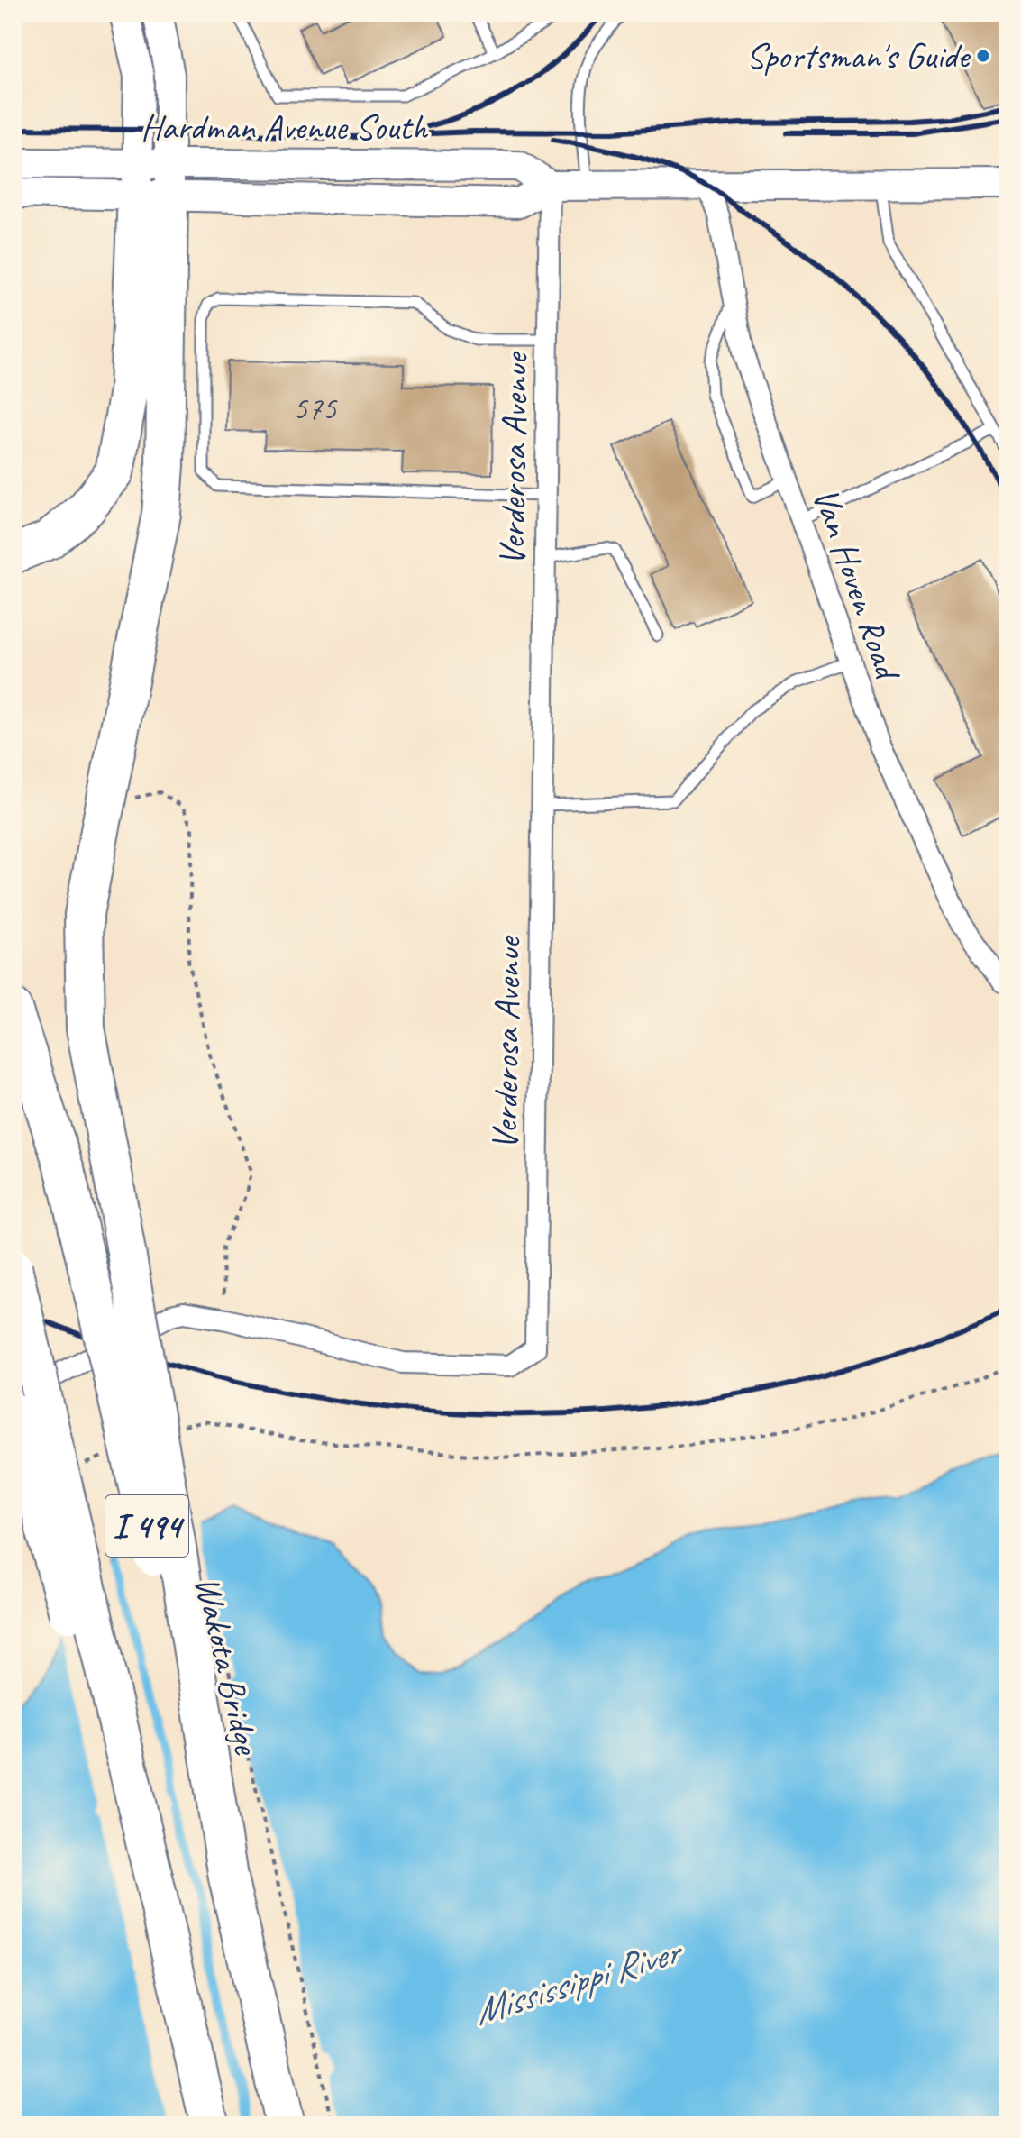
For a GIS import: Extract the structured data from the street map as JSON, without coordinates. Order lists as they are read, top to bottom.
{
  "streets": {
    "highway": ["I 494", "Wakota Bridge"],
    "street": ["Hardman Avenue South", "Verderosa Avenue", "Van Hoven Road"]
  },
  "crossings": [
    ["Hardman Avenue South", "Verderosa Avenue"],
    ["Hardman Avenue South", "Van Hoven Road"]
  ],
  "water": ["Mississippi River"],
  "places": ["Sportsman's Guide"],
  "house_numbers": ["575"]
}
